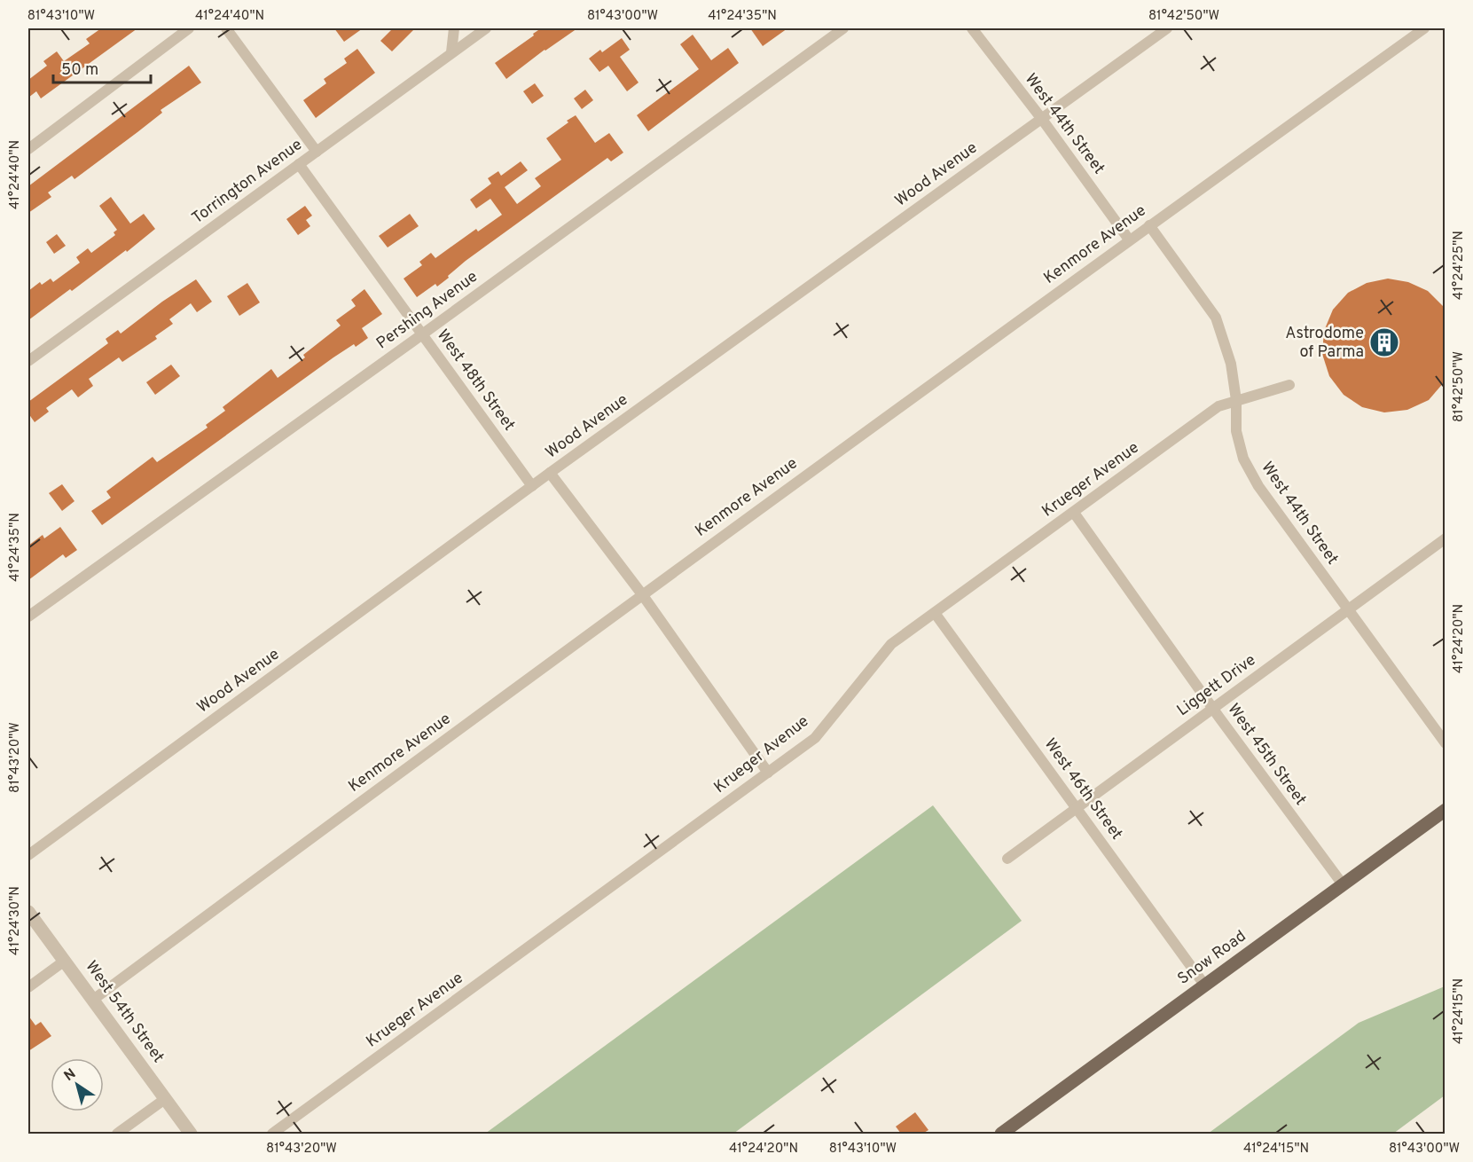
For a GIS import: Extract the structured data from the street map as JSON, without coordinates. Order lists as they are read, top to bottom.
{
  "streets": {
    "main road": ["Snow Road"],
    "street": [
      "West 44th Street",
      "Wood Avenue",
      "Torrington Avenue",
      "Kenmore Avenue",
      "Pershing Avenue",
      "West 48th Street",
      "Krueger Avenue",
      "Liggett Drive",
      "West 45th Street",
      "West 46th Street",
      "West 54th Street"
    ]
  },
  "crossings": [
    ["West 44th Street", "Wood Avenue"],
    ["West 44th Street", "Kenmore Avenue"],
    ["West 44th Street", "Krueger Avenue"],
    ["West 44th Street", "Liggett Drive"],
    ["Wood Avenue", "West 48th Street"],
    ["Torrington Avenue", "West 48th Street"],
    ["Kenmore Avenue", "West 54th Street"],
    ["Pershing Avenue", "West 48th Street"],
    ["Krueger Avenue", "West 45th Street"],
    ["Krueger Avenue", "West 46th Street"],
    ["Liggett Drive", "West 45th Street"],
    ["Liggett Drive", "West 46th Street"],
    ["West 45th Street", "Snow Road"],
    ["West 46th Street", "Snow Road"]
  ],
  "places": {
    "building": ["Astrodome of Parma"]
  },
  "scale_bar": "50 m",
  "north": "top left",
  "coordinates": [
    "81°43'10\"W",
    "41°24'40\"N",
    "81°43'00\"W",
    "41°24'35\"N",
    "81°42'50\"W",
    "41°24'25\"N",
    "41°24'20\"N",
    "81°43'20\"W",
    "41°24'30\"N",
    "41°24'15\"N"
  ]
}
